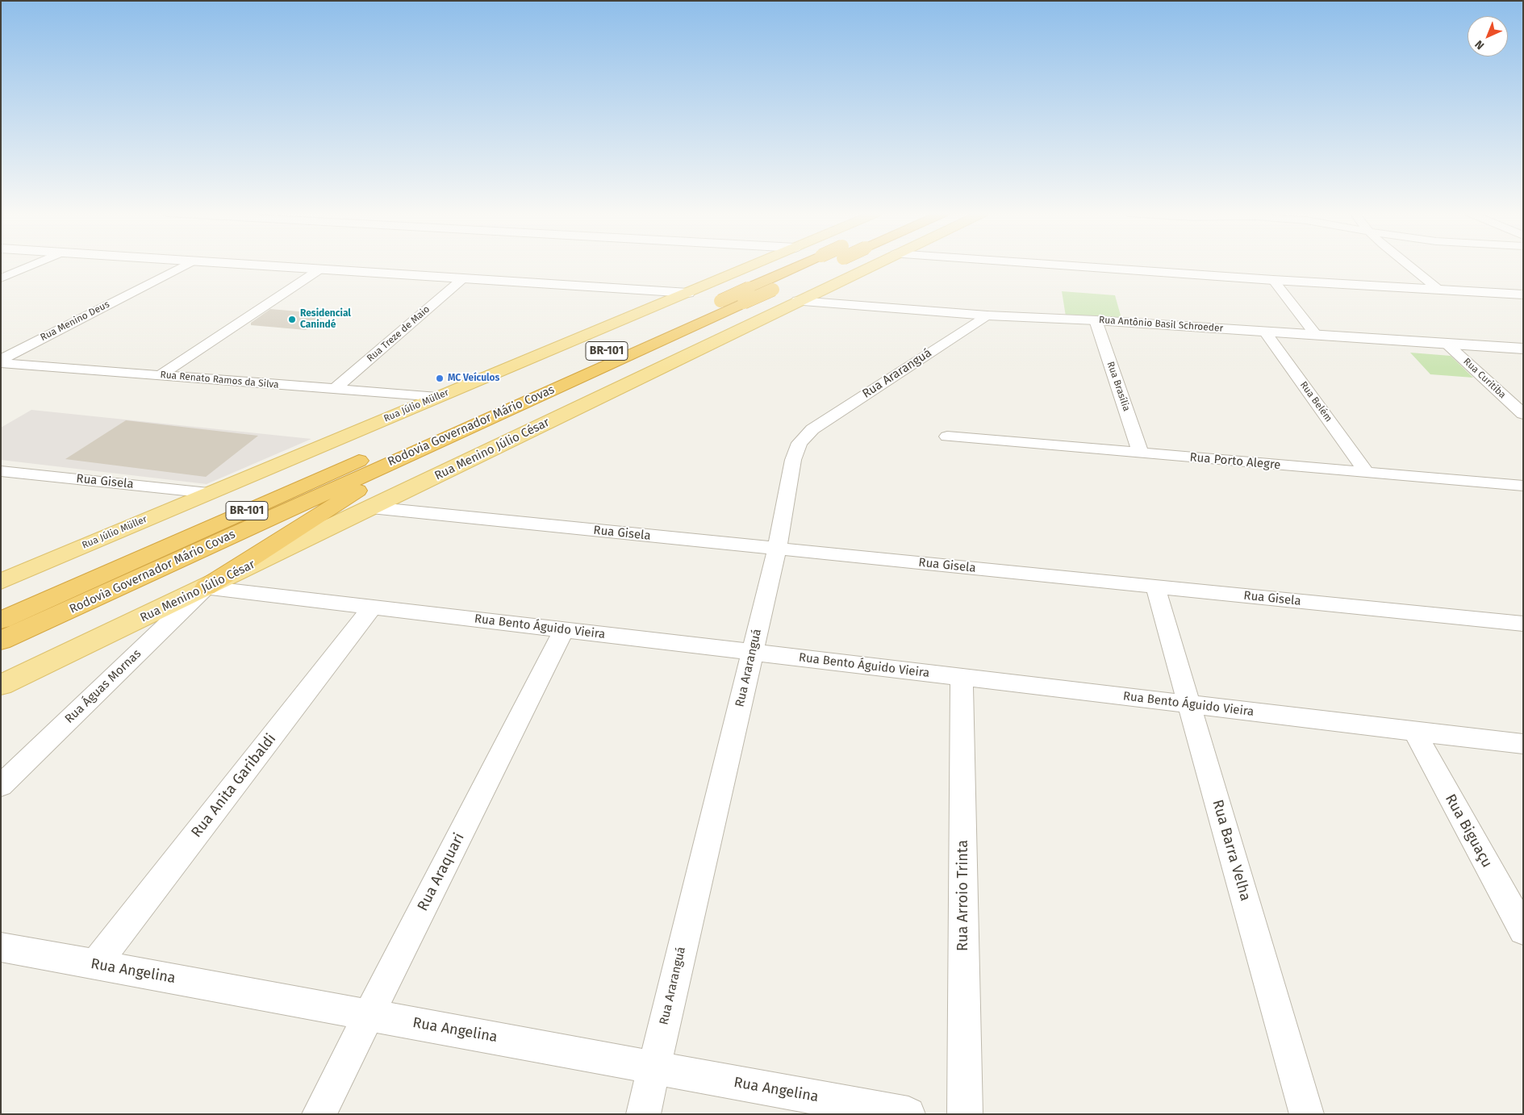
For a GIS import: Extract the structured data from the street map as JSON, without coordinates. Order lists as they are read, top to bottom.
{
  "streets": {
    "highway": ["BR-101", "Rodovia Governador Mário Covas"],
    "main road": ["Rua Júlio Müller", "Rua Menino Júlio César"],
    "street": [
      "Rua Menino Deus",
      "Rua Antônio Basil Schroeder",
      "Rua Treze de Maio",
      "Rua Araranguá",
      "Rua Curitiba",
      "Rua Renato Ramos da Silva",
      "Rua Brasília",
      "Rua Belém",
      "Rua Porto Alegre",
      "Rua Gisela",
      "Rua Bento Águido Vieira",
      "Rua Águas Mornas",
      "Rua Anita Garibaldi",
      "Rua Biguaçu",
      "Rua Barra Velha",
      "Rua Araquari",
      "Rua Arroio Trinta",
      "Rua Angelina"
    ]
  },
  "crossings": [
    ["Rua Antônio Basil Schroeder", "Rua Araranguá"],
    ["Rua Antônio Basil Schroeder", "Rua Curitiba"],
    ["Rua Antônio Basil Schroeder", "Rua Brasília"],
    ["Rua Antônio Basil Schroeder", "Rua Belém"],
    ["Rua Antônio Basil Schroeder", "Rua Menino Júlio César"],
    ["Rua Treze de Maio", "Rua Renato Ramos da Silva"],
    ["Rua Araranguá", "Rua Gisela"],
    ["Rua Araranguá", "Rua Bento Águido Vieira"],
    ["Rua Araranguá", "Rua Angelina"],
    ["Rua Renato Ramos da Silva", "Rua Júlio Müller"],
    ["Rua Brasília", "Rua Porto Alegre"],
    ["Rua Belém", "Rua Porto Alegre"],
    ["Rua Júlio Müller", "Rodovia Governador Mário Covas"],
    ["Rua Júlio Müller", "Rua Gisela"],
    ["Rodovia Governador Mário Covas", "Rua Menino Júlio César"],
    ["Rua Menino Júlio César", "Rua Gisela"],
    ["Rua Menino Júlio César", "Rua Bento Águido Vieira"],
    ["Rua Menino Júlio César", "Rua Águas Mornas"],
    ["Rua Gisela", "Rua Barra Velha"],
    ["Rua Bento Águido Vieira", "Rua Águas Mornas"],
    ["Rua Bento Águido Vieira", "Rua Anita Garibaldi"],
    ["Rua Bento Águido Vieira", "Rua Biguaçu"],
    ["Rua Bento Águido Vieira", "Rua Barra Velha"],
    ["Rua Bento Águido Vieira", "Rua Araquari"],
    ["Rua Bento Águido Vieira", "Rua Arroio Trinta"],
    ["Rua Anita Garibaldi", "Rua Angelina"],
    ["Rua Araquari", "Rua Angelina"]
  ],
  "places": ["Residencial Canindé", "MC Veículos"],
  "north": "bottom left"
}
